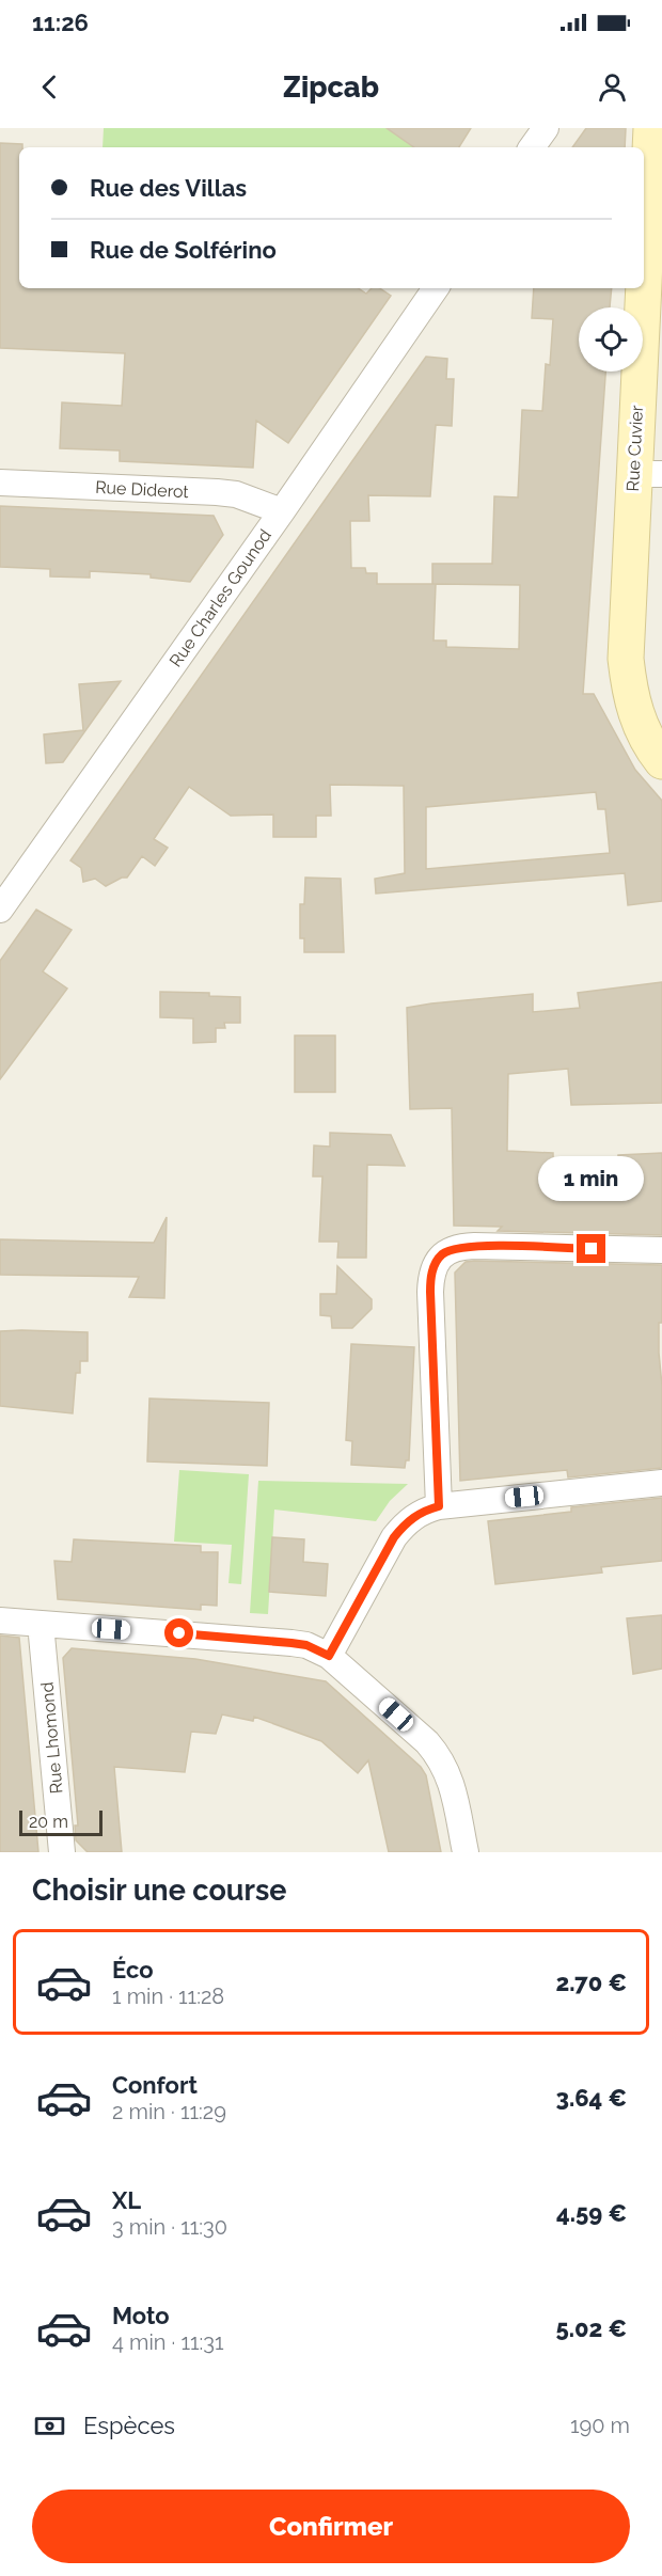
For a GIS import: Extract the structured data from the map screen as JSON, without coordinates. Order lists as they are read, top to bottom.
{
  "streets": {
    "street": [
      "Rue Cuvier",
      "Rue Diderot",
      "Rue Charles Gounod",
      "Rue Lhomond"
    ]
  },
  "crossings": [
    ["Rue Diderot", "Rue Charles Gounod"]
  ],
  "scale_bar": "20 m",
  "page": {
    "status": "11:26",
    "header": "Zipcab",
    "banner": ["Rue des Villas", "Rue de Solférino"],
    "bubble": "1 min",
    "scale": "20 m",
    "heading": "Choisir une course",
    "list": [
      {
        "name": "Éco",
        "note": "1 min · 11:28",
        "value": "2.70 €"
      },
      {
        "name": "Confort",
        "note": "2 min · 11:29",
        "value": "3.64 €"
      },
      {
        "name": "XL",
        "note": "3 min · 11:30",
        "value": "4.59 €"
      },
      {
        "name": "Moto",
        "note": "4 min · 11:31",
        "value": "5.02 €"
      }
    ],
    "pay": ["Espèces", "190 m"],
    "buttons": "Confirmer"
  }
}
